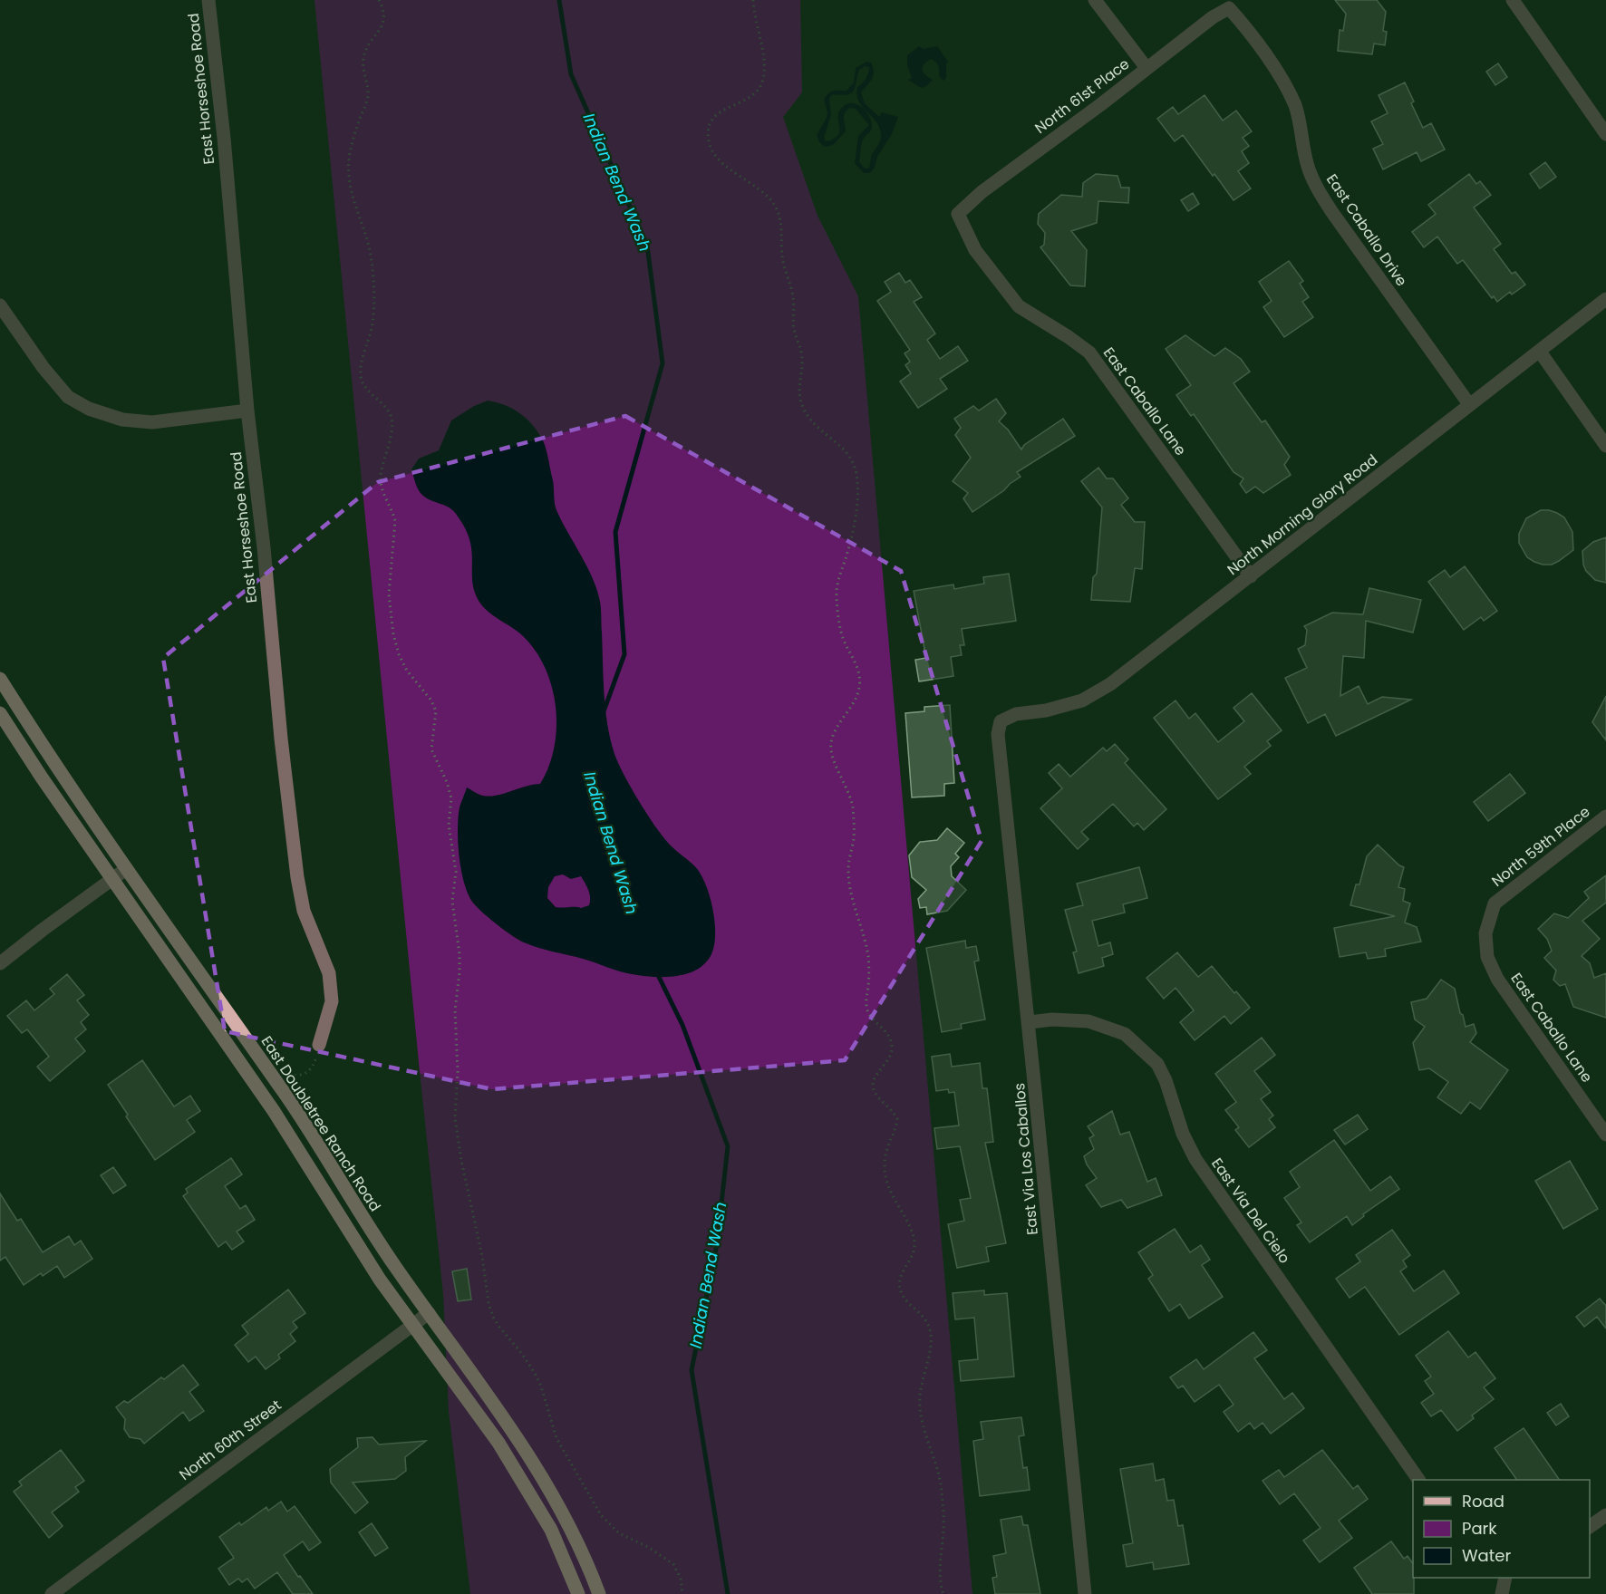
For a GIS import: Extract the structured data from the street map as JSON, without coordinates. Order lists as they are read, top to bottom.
{
  "streets": {
    "main road": ["East Doubletree Ranch Road"],
    "street": [
      "East Horseshoe Road",
      "North 61st Place",
      "East Caballo Drive",
      "East Caballo Lane",
      "North Morning Glory Road",
      "North 59th Place",
      "East Via Los Caballos",
      "East Via Del Cielo",
      "North 60th Street"
    ]
  },
  "crossings": [
    ["North 61st Place", "East Caballo Drive"],
    ["North 61st Place", "East Caballo Lane"],
    ["East Caballo Drive", "North Morning Glory Road"],
    ["East Caballo Lane", "North Morning Glory Road"],
    ["East Caballo Lane", "North 59th Place"],
    ["North Morning Glory Road", "East Via Los Caballos"],
    ["East Doubletree Ranch Road", "North 60th Street"],
    ["East Via Los Caballos", "East Via Del Cielo"]
  ],
  "water": ["Indian Bend Wash"],
  "legend": ["Road", "Park", "Water"]
}
